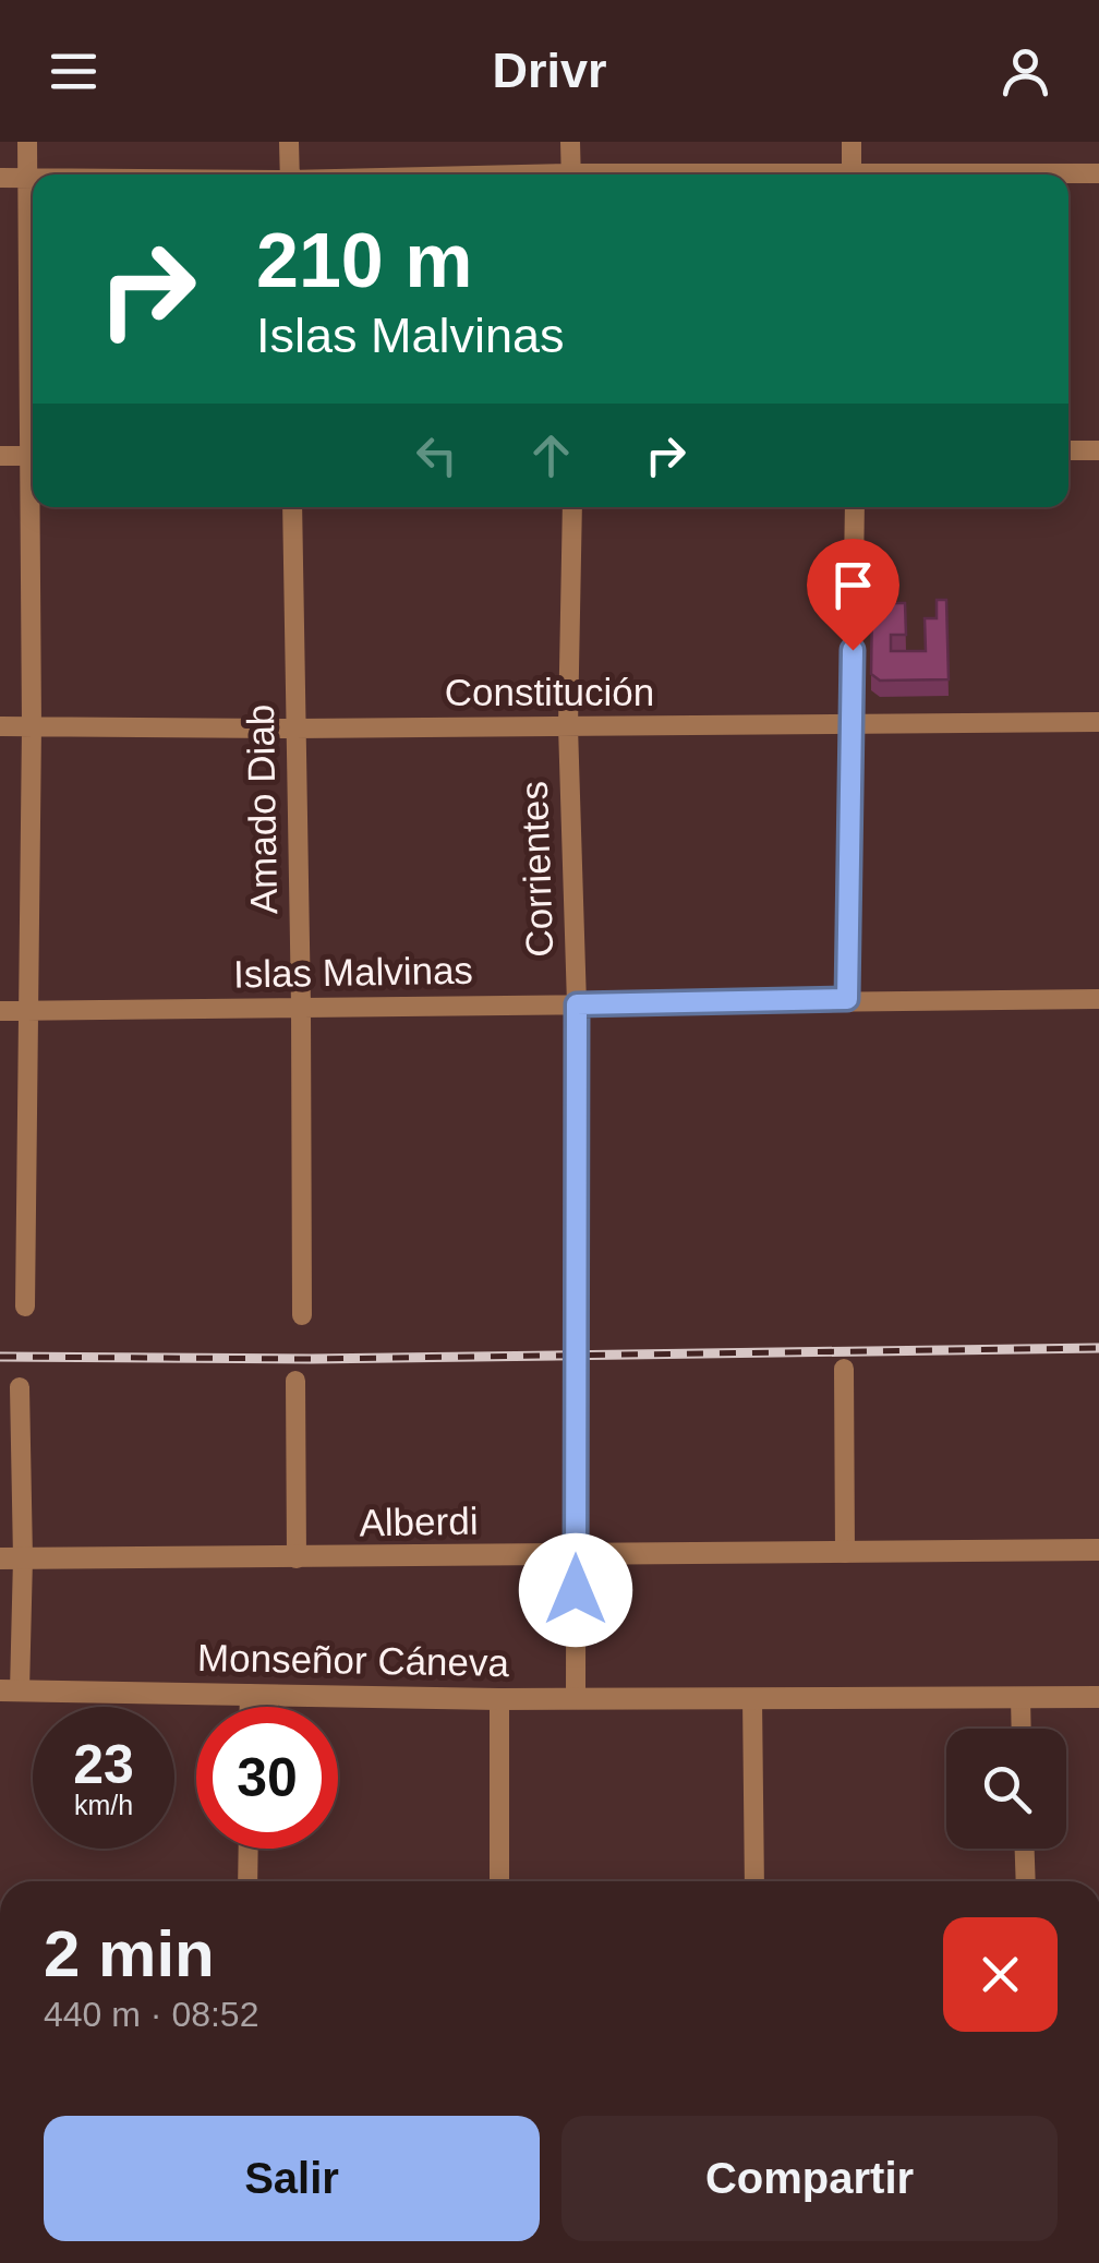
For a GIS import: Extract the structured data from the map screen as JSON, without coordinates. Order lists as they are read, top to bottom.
{
  "streets": {
    "street": [
      "Constitución",
      "Amado Diab",
      "Corrientes",
      "Islas Malvinas",
      "Alberdi",
      "Monseñor Cáneva"
    ]
  },
  "crossings": [
    ["Constitución", "Amado Diab"],
    ["Constitución", "Corrientes"],
    ["Amado Diab", "Islas Malvinas"],
    ["Corrientes", "Islas Malvinas"],
    ["Corrientes", "Alberdi"],
    ["Corrientes", "Monseñor Cáneva"]
  ],
  "page": {
    "header": "Drivr",
    "turn": ["210 m", "Islas Malvinas"],
    "speed": "23 km/h",
    "limit": "30",
    "heading": ["2 min", "440 m · 08:52"],
    "buttons": ["Salir", "Compartir"]
  }
}
